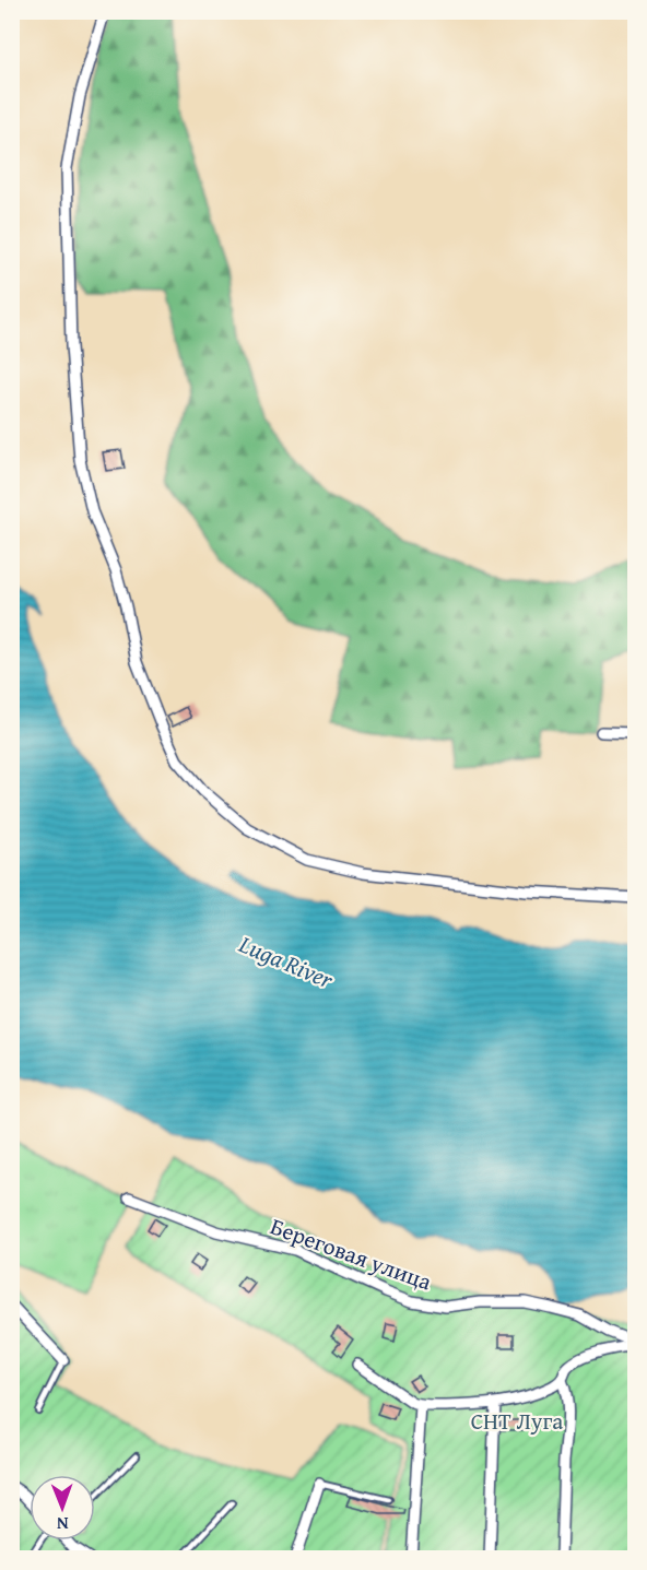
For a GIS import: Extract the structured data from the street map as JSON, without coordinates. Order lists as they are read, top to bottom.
{
  "streets": {
    "street": ["Береговая улица"]
  },
  "water": ["Luga River"],
  "parks": ["СНТ Луга"],
  "north": "bottom"
}
